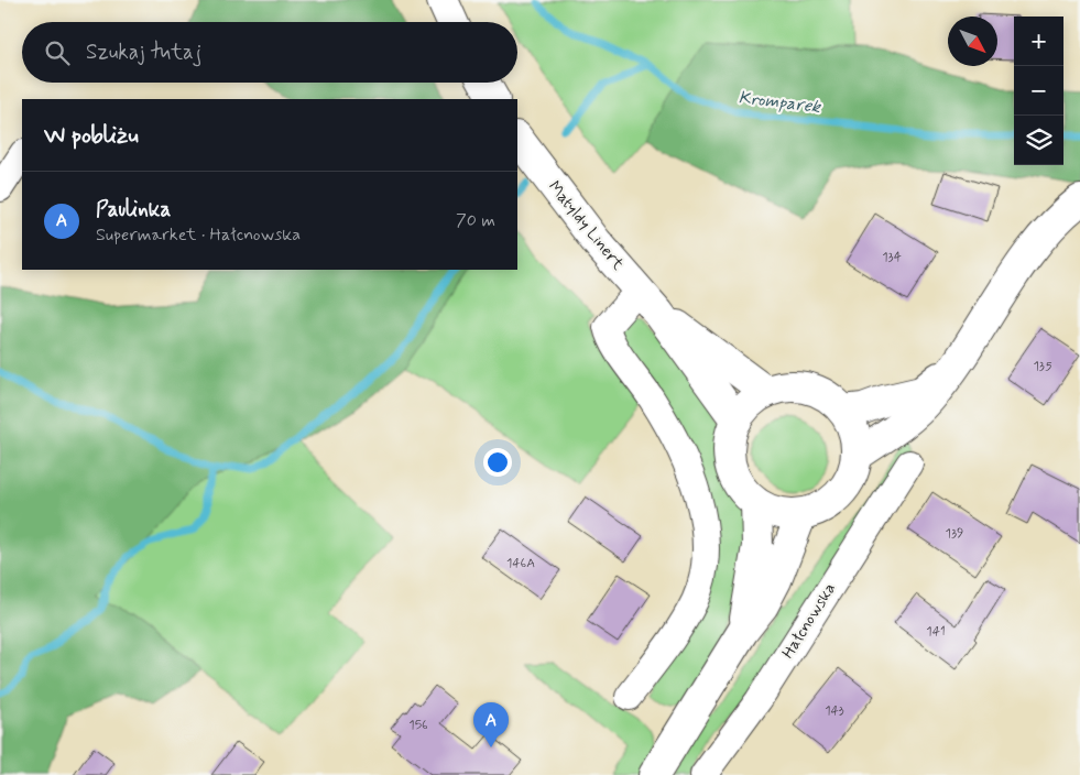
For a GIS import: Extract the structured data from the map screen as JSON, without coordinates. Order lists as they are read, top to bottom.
{
  "streets": {
    "street": ["Matyldy Linert", "Hałcnowska"]
  },
  "water": ["Kromparek"],
  "house_numbers": [
    "134",
    "135",
    "139",
    "146A",
    "141",
    "143",
    "156"
  ],
  "north": "bottom right",
  "page": {
    "map_buttons": ["+", "−"],
    "search": "Szukaj tutaj",
    "heading": "W pobliżu",
    "list": [
      {
        "mark": "A",
        "name": "Paulinka",
        "note": "Supermarket · Hałcnowska",
        "value": "70 m"
      }
    ],
    "pins": "A"
  }
}
